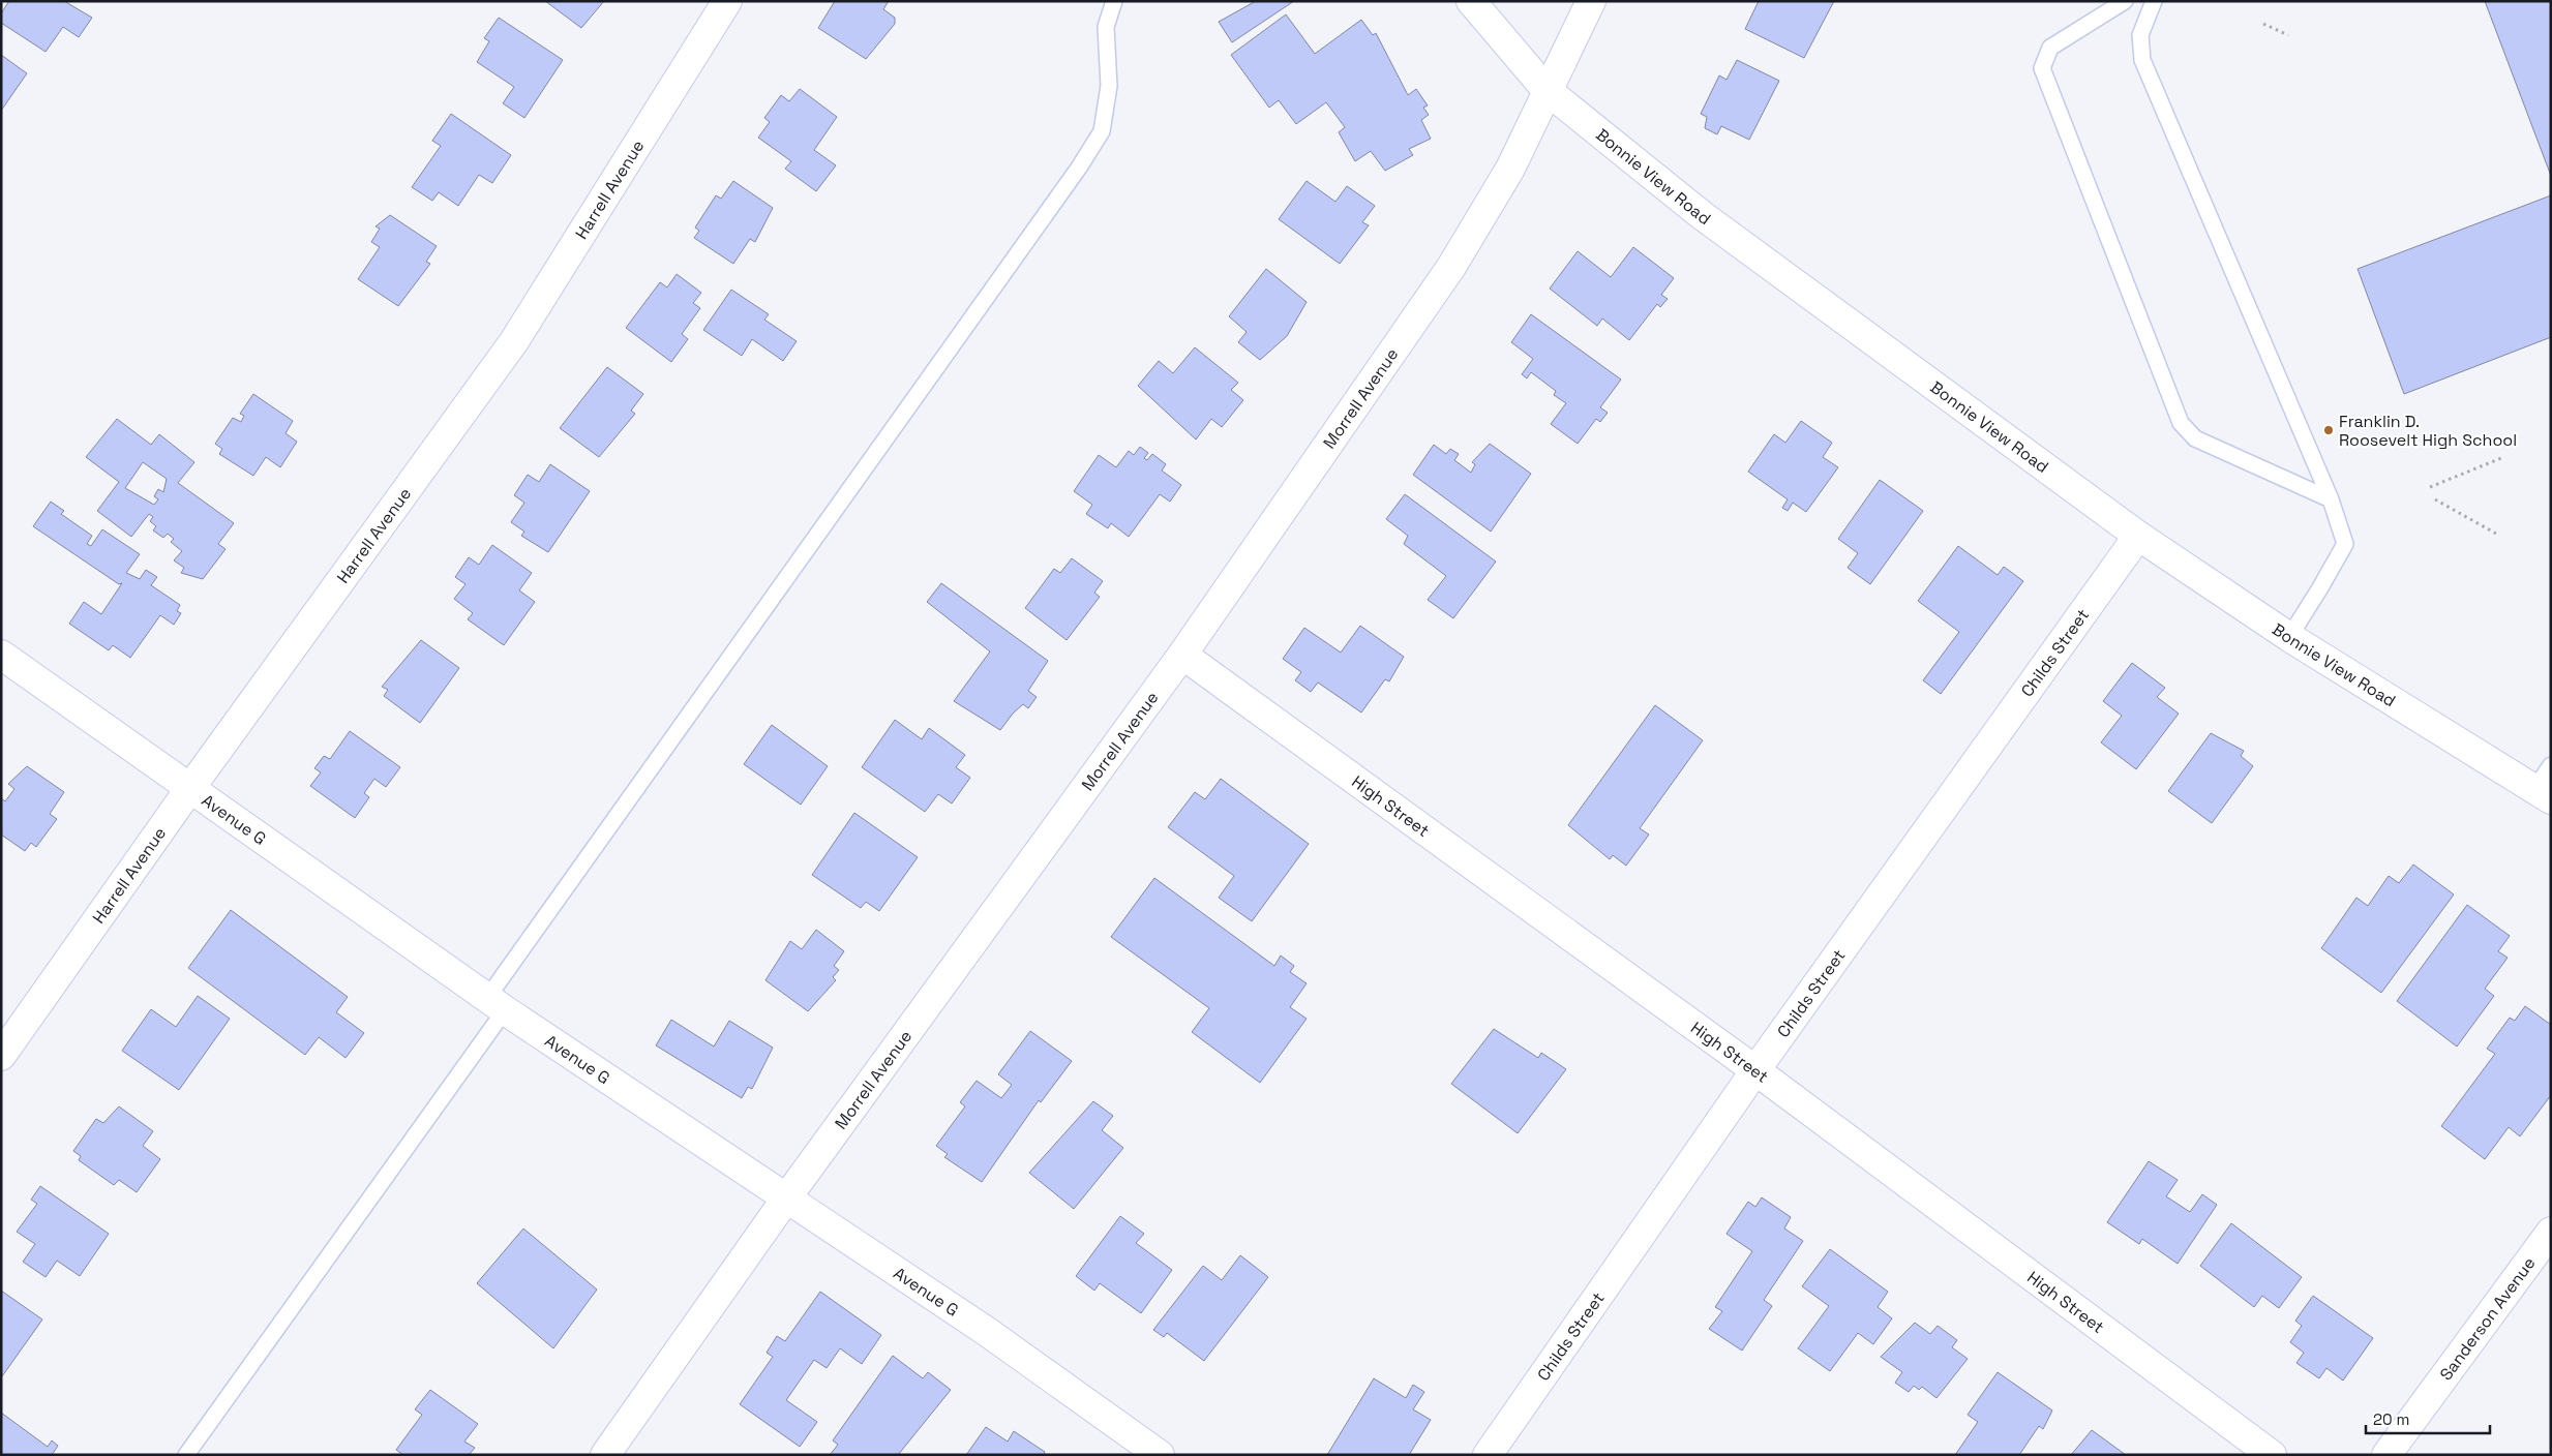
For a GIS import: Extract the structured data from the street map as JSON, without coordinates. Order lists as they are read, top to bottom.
{
  "streets": {
    "street": [
      "Bonnie View Road",
      "Harrell Avenue",
      "Morrell Avenue",
      "Childs Street",
      "High Street",
      "Avenue G",
      "Sanderson Avenue"
    ]
  },
  "crossings": [
    ["Bonnie View Road", "Morrell Avenue"],
    ["Bonnie View Road", "Childs Street"],
    ["Harrell Avenue", "Avenue G"],
    ["Morrell Avenue", "High Street"],
    ["Morrell Avenue", "Avenue G"],
    ["Childs Street", "High Street"]
  ],
  "places": ["Franklin D. Roosevelt High School"],
  "scale_bar": "20 m"
}
